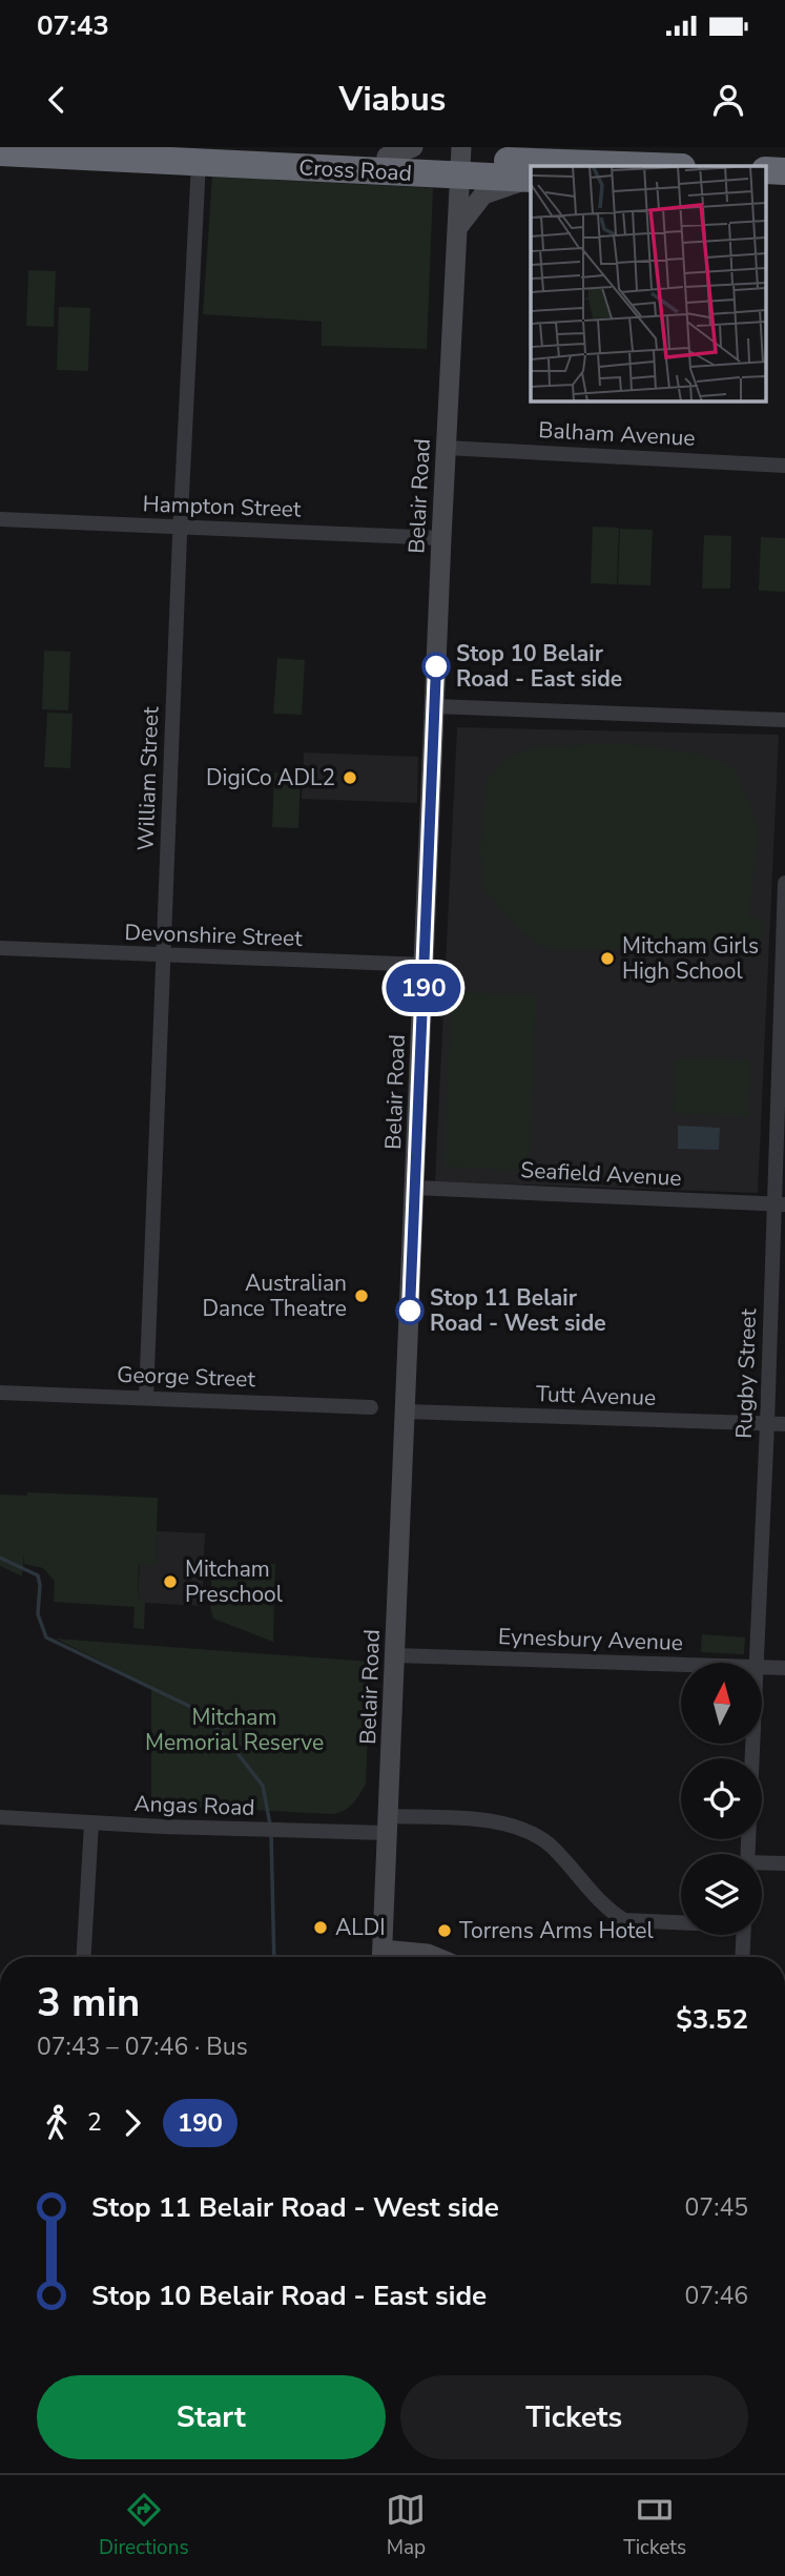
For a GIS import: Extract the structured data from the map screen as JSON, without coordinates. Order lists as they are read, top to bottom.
{
  "streets": {
    "highway": ["Cross Road"],
    "main road": ["Belair Road"],
    "street": [
      "Balham Avenue",
      "Hampton Street",
      "William Street",
      "Devonshire Street",
      "Seafield Avenue",
      "Rugby Street",
      "George Street",
      "Tutt Avenue",
      "Eynesbury Avenue",
      "Angas Road"
    ]
  },
  "crossings": [
    ["Cross Road", "Belair Road"],
    ["Cross Road", "William Street"],
    ["Balham Avenue", "Belair Road"],
    ["Belair Road", "Hampton Street"],
    ["Belair Road", "Devonshire Street"],
    ["Belair Road", "Seafield Avenue"],
    ["Belair Road", "Tutt Avenue"],
    ["Belair Road", "Eynesbury Avenue"],
    ["Belair Road", "Angas Road"],
    ["Hampton Street", "William Street"],
    ["William Street", "Devonshire Street"],
    ["William Street", "George Street"],
    ["Seafield Avenue", "Rugby Street"],
    ["Rugby Street", "Tutt Avenue"]
  ],
  "parks": ["Mitcham Memorial Reserve"],
  "places": [
    "Stop 10 Belair Road - East side",
    "DigiCo ADL2",
    "Mitcham Girls High School",
    "Australian Dance Theatre",
    "Stop 11 Belair Road - West side",
    "Mitcham Preschool",
    "ALDI",
    "Torrens Arms Hotel"
  ],
  "lines": ["bus line 190"],
  "north": "top",
  "page": {
    "status": "07:43",
    "header": "Viabus",
    "on_map": "190",
    "heading": ["3 min", "07:43 – 07:46 · Bus", "$3.52"],
    "legs": ["2", "190"],
    "list": [
      {
        "name": "Stop 11 Belair Road - West side",
        "value": "07:45"
      },
      {
        "name": "Stop 10 Belair Road - East side",
        "value": "07:46"
      }
    ],
    "buttons": ["Start", "Tickets"],
    "tabs": ["Directions", "Map", "Tickets"]
  }
}
